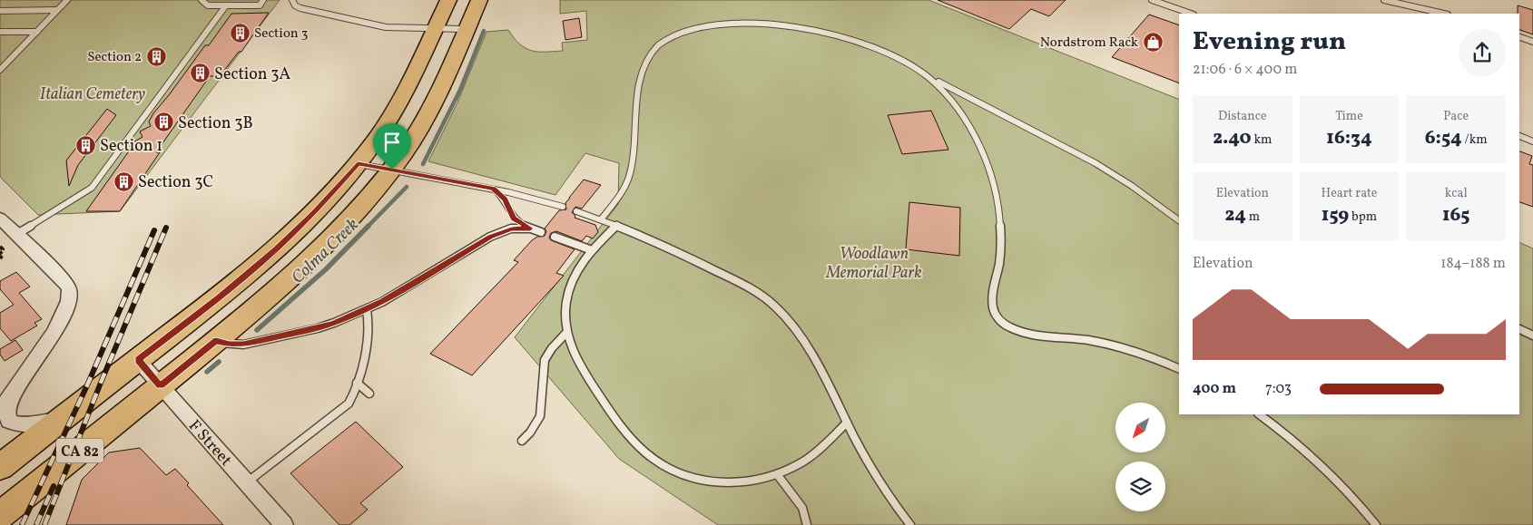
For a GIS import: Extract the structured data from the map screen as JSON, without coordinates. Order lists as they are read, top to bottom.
{
  "streets": {
    "main road": ["CA 82"],
    "street": ["F Street"]
  },
  "crossings": [
    ["F Street", "CA 82"]
  ],
  "water": ["Colma Creek"],
  "parks": ["Italian Cemetery", "Woodlawn Memorial Park"],
  "places": {
    "building": [
      "Section 3",
      "Section 2",
      "Section 3A",
      "Section 3B",
      "Section 1",
      "Section 3C"
    ],
    "shop": ["Nordstrom Rack"]
  },
  "north": "bottom left",
  "page": {
    "heading": ["Evening run", "21:06 · 6 × 400 m"],
    "stats": [
      ["Distance", "2.40 km"],
      ["Time", "16:34"],
      ["Pace", "6:54 /km"],
      ["Elevation", "24 m"],
      ["Heart rate", "159 bpm"],
      ["kcal", "165"]
    ],
    "chart": ["Elevation", "184–188 m"],
    "list": [
      {
        "name": "400 m",
        "note": "7:03"
      }
    ]
  }
}
